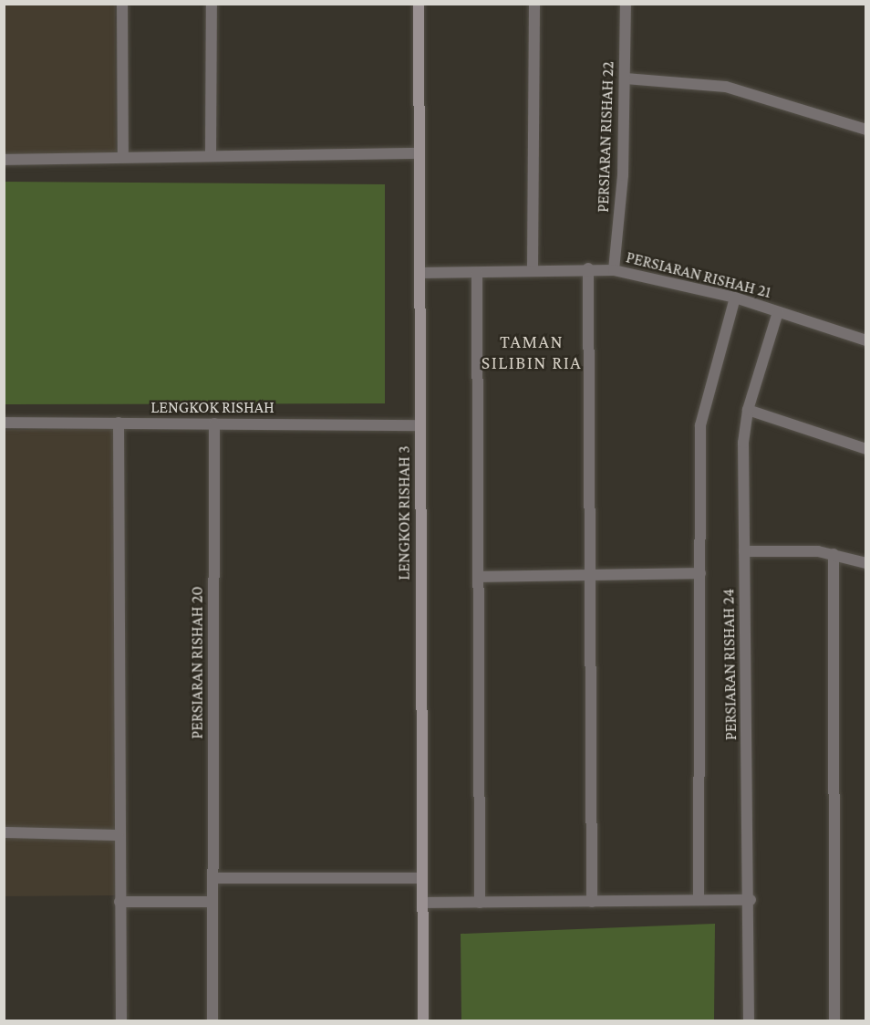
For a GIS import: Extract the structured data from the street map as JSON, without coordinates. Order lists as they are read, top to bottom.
{
  "streets": {
    "street": [
      "PERSIARAN RISHAH 22",
      "PERSIARAN RISHAH 21",
      "LENGKOK RISHAH",
      "LENGKOK RISHAH 3",
      "PERSIARAN RISHAH 20",
      "PERSIARAN RISHAH 24"
    ]
  },
  "crossings": [
    ["PERSIARAN RISHAH 22", "PERSIARAN RISHAH 21"],
    ["PERSIARAN RISHAH 21", "LENGKOK RISHAH 3"],
    ["PERSIARAN RISHAH 21", "PERSIARAN RISHAH 24"],
    ["LENGKOK RISHAH", "LENGKOK RISHAH 3"],
    ["LENGKOK RISHAH", "PERSIARAN RISHAH 20"]
  ],
  "districts": ["TAMAN SILIBIN RIA"]
}
